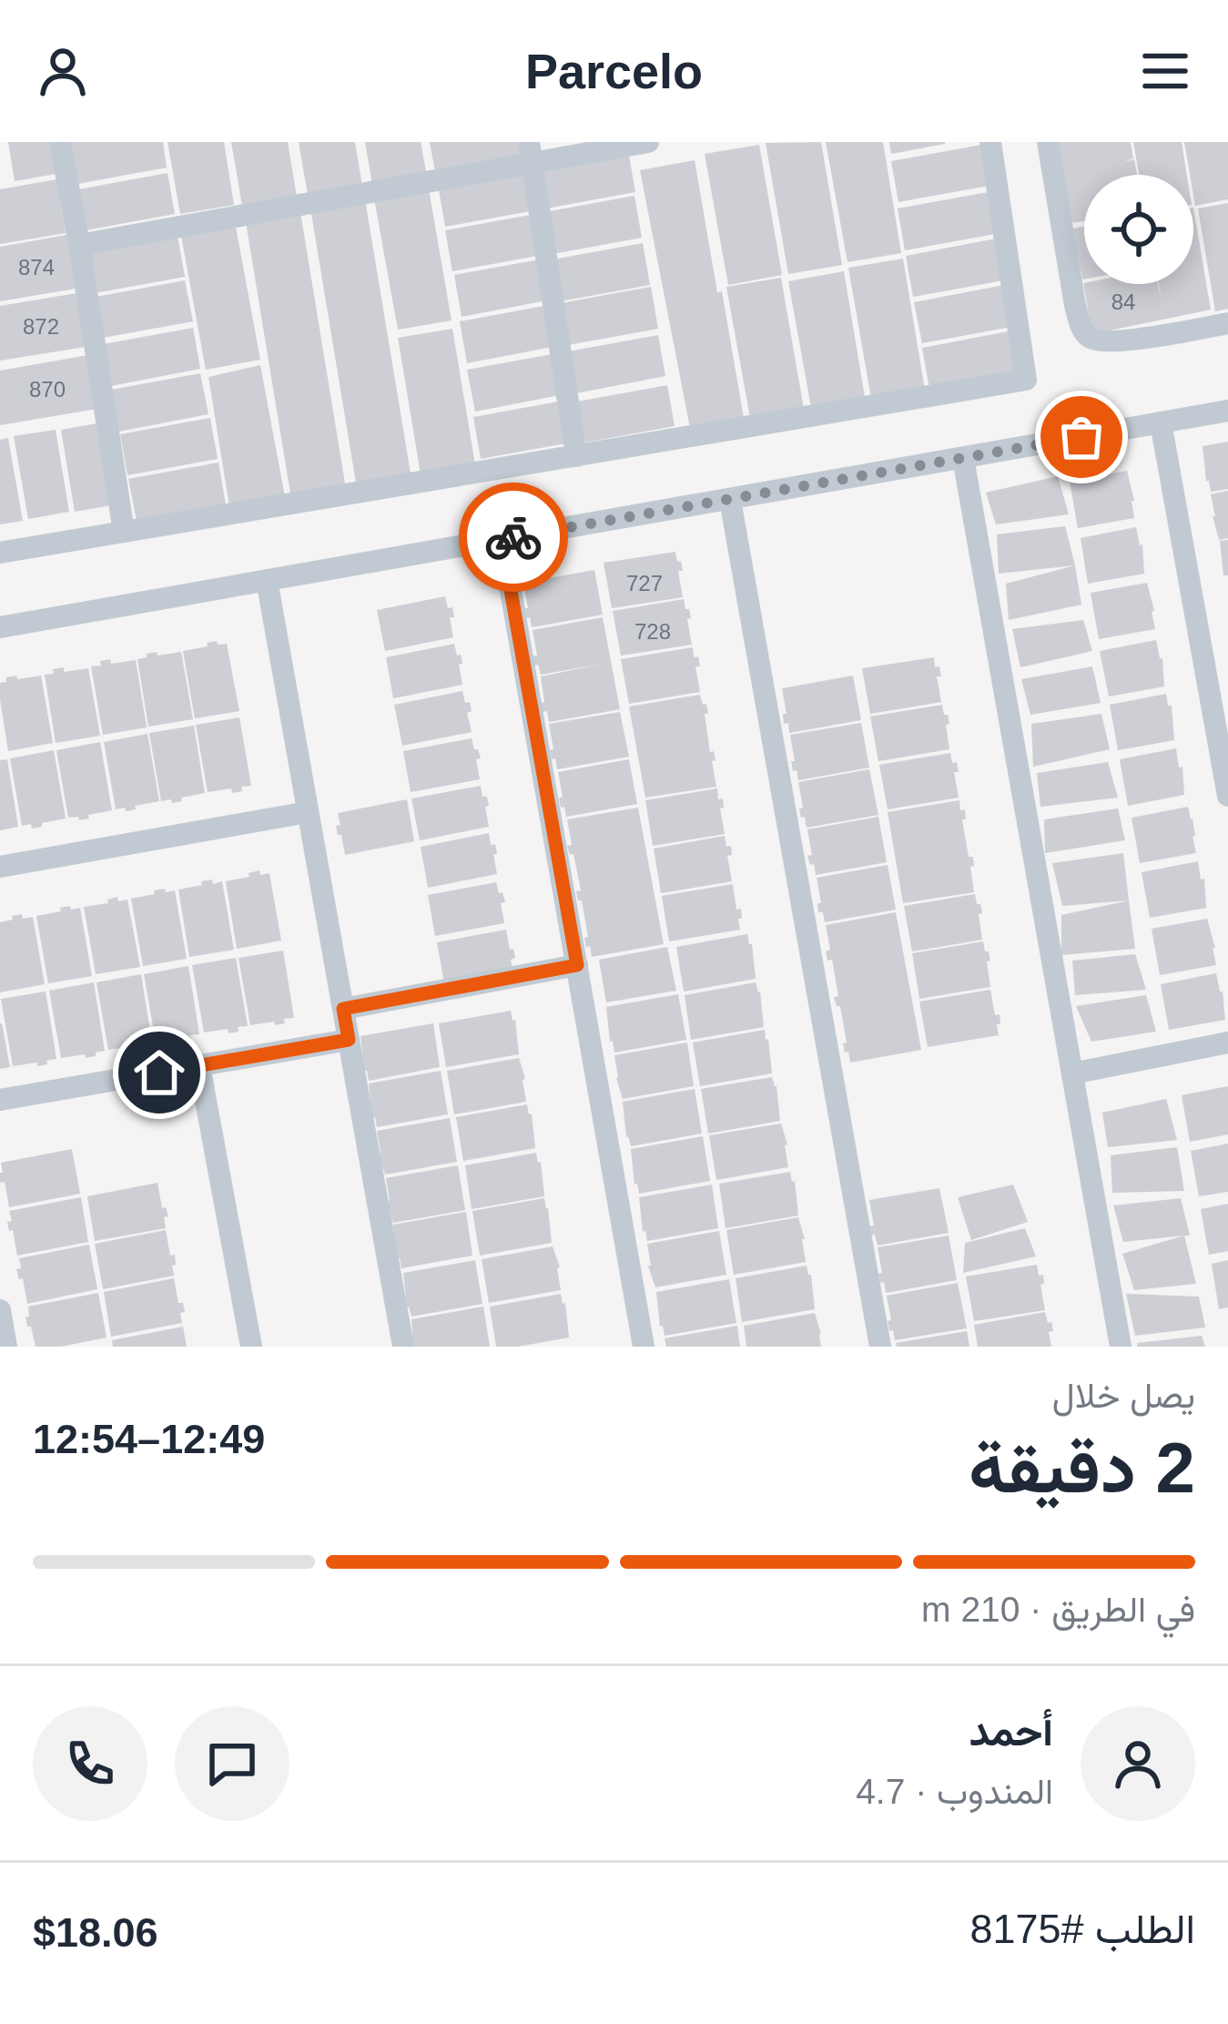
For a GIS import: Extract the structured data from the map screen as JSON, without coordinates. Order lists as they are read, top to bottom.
{
  "house_numbers": [
    "874",
    "84",
    "872",
    "870",
    "727",
    "728"
  ],
  "page": {
    "header": "Parcelo",
    "heading": ["2 دقيقة", "يصل خلال", "12:49–12:54"],
    "panel": [
      "أحمد",
      "المندوب · 4.7",
      "الطلب #8175",
      "$18.06"
    ],
    "bar": "في الطريق · 210 m"
  }
}
